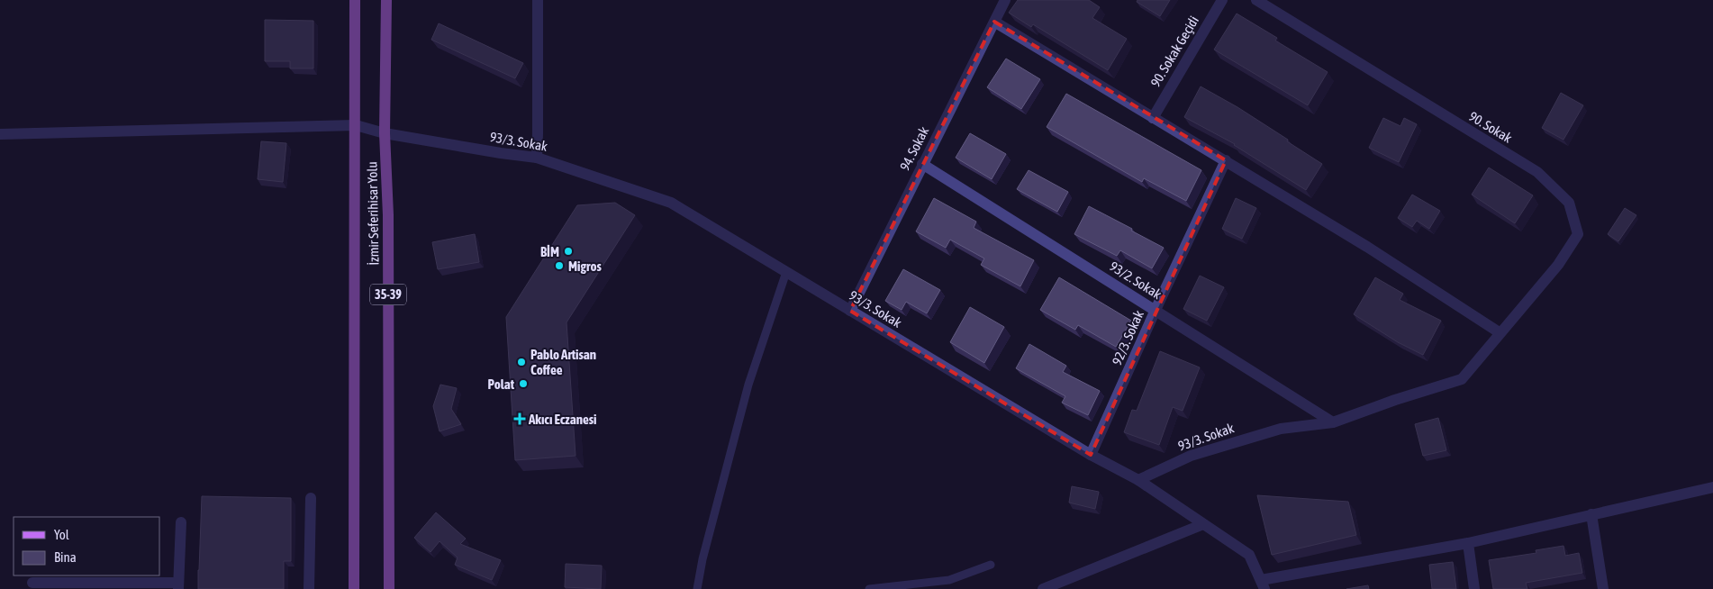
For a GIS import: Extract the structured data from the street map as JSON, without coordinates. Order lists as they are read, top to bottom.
{
  "streets": {
    "main road": ["İzmir Seferihisar Yolu", "35-39"],
    "street": [
      "90. Sokak Geçidi",
      "90. Sokak",
      "93/3. Sokak",
      "94. Sokak",
      "93/2. Sokak",
      "92/3. Sokak"
    ]
  },
  "crossings": [
    ["90. Sokak", "93/3. Sokak"],
    ["93/3. Sokak", "94. Sokak"],
    ["93/3. Sokak", "İzmir Seferihisar Yolu"],
    ["93/3. Sokak", "93/2. Sokak"],
    ["93/3. Sokak", "92/3. Sokak"],
    ["94. Sokak", "93/2. Sokak"],
    ["93/2. Sokak", "92/3. Sokak"]
  ],
  "places": {
    "other": [
      "BİM",
      "Migros",
      "Pablo Artisan Coffee",
      "Polat"
    ],
    "health": ["Akıcı Eczanesi"]
  },
  "legend": ["Yol", "Bina"]
}
